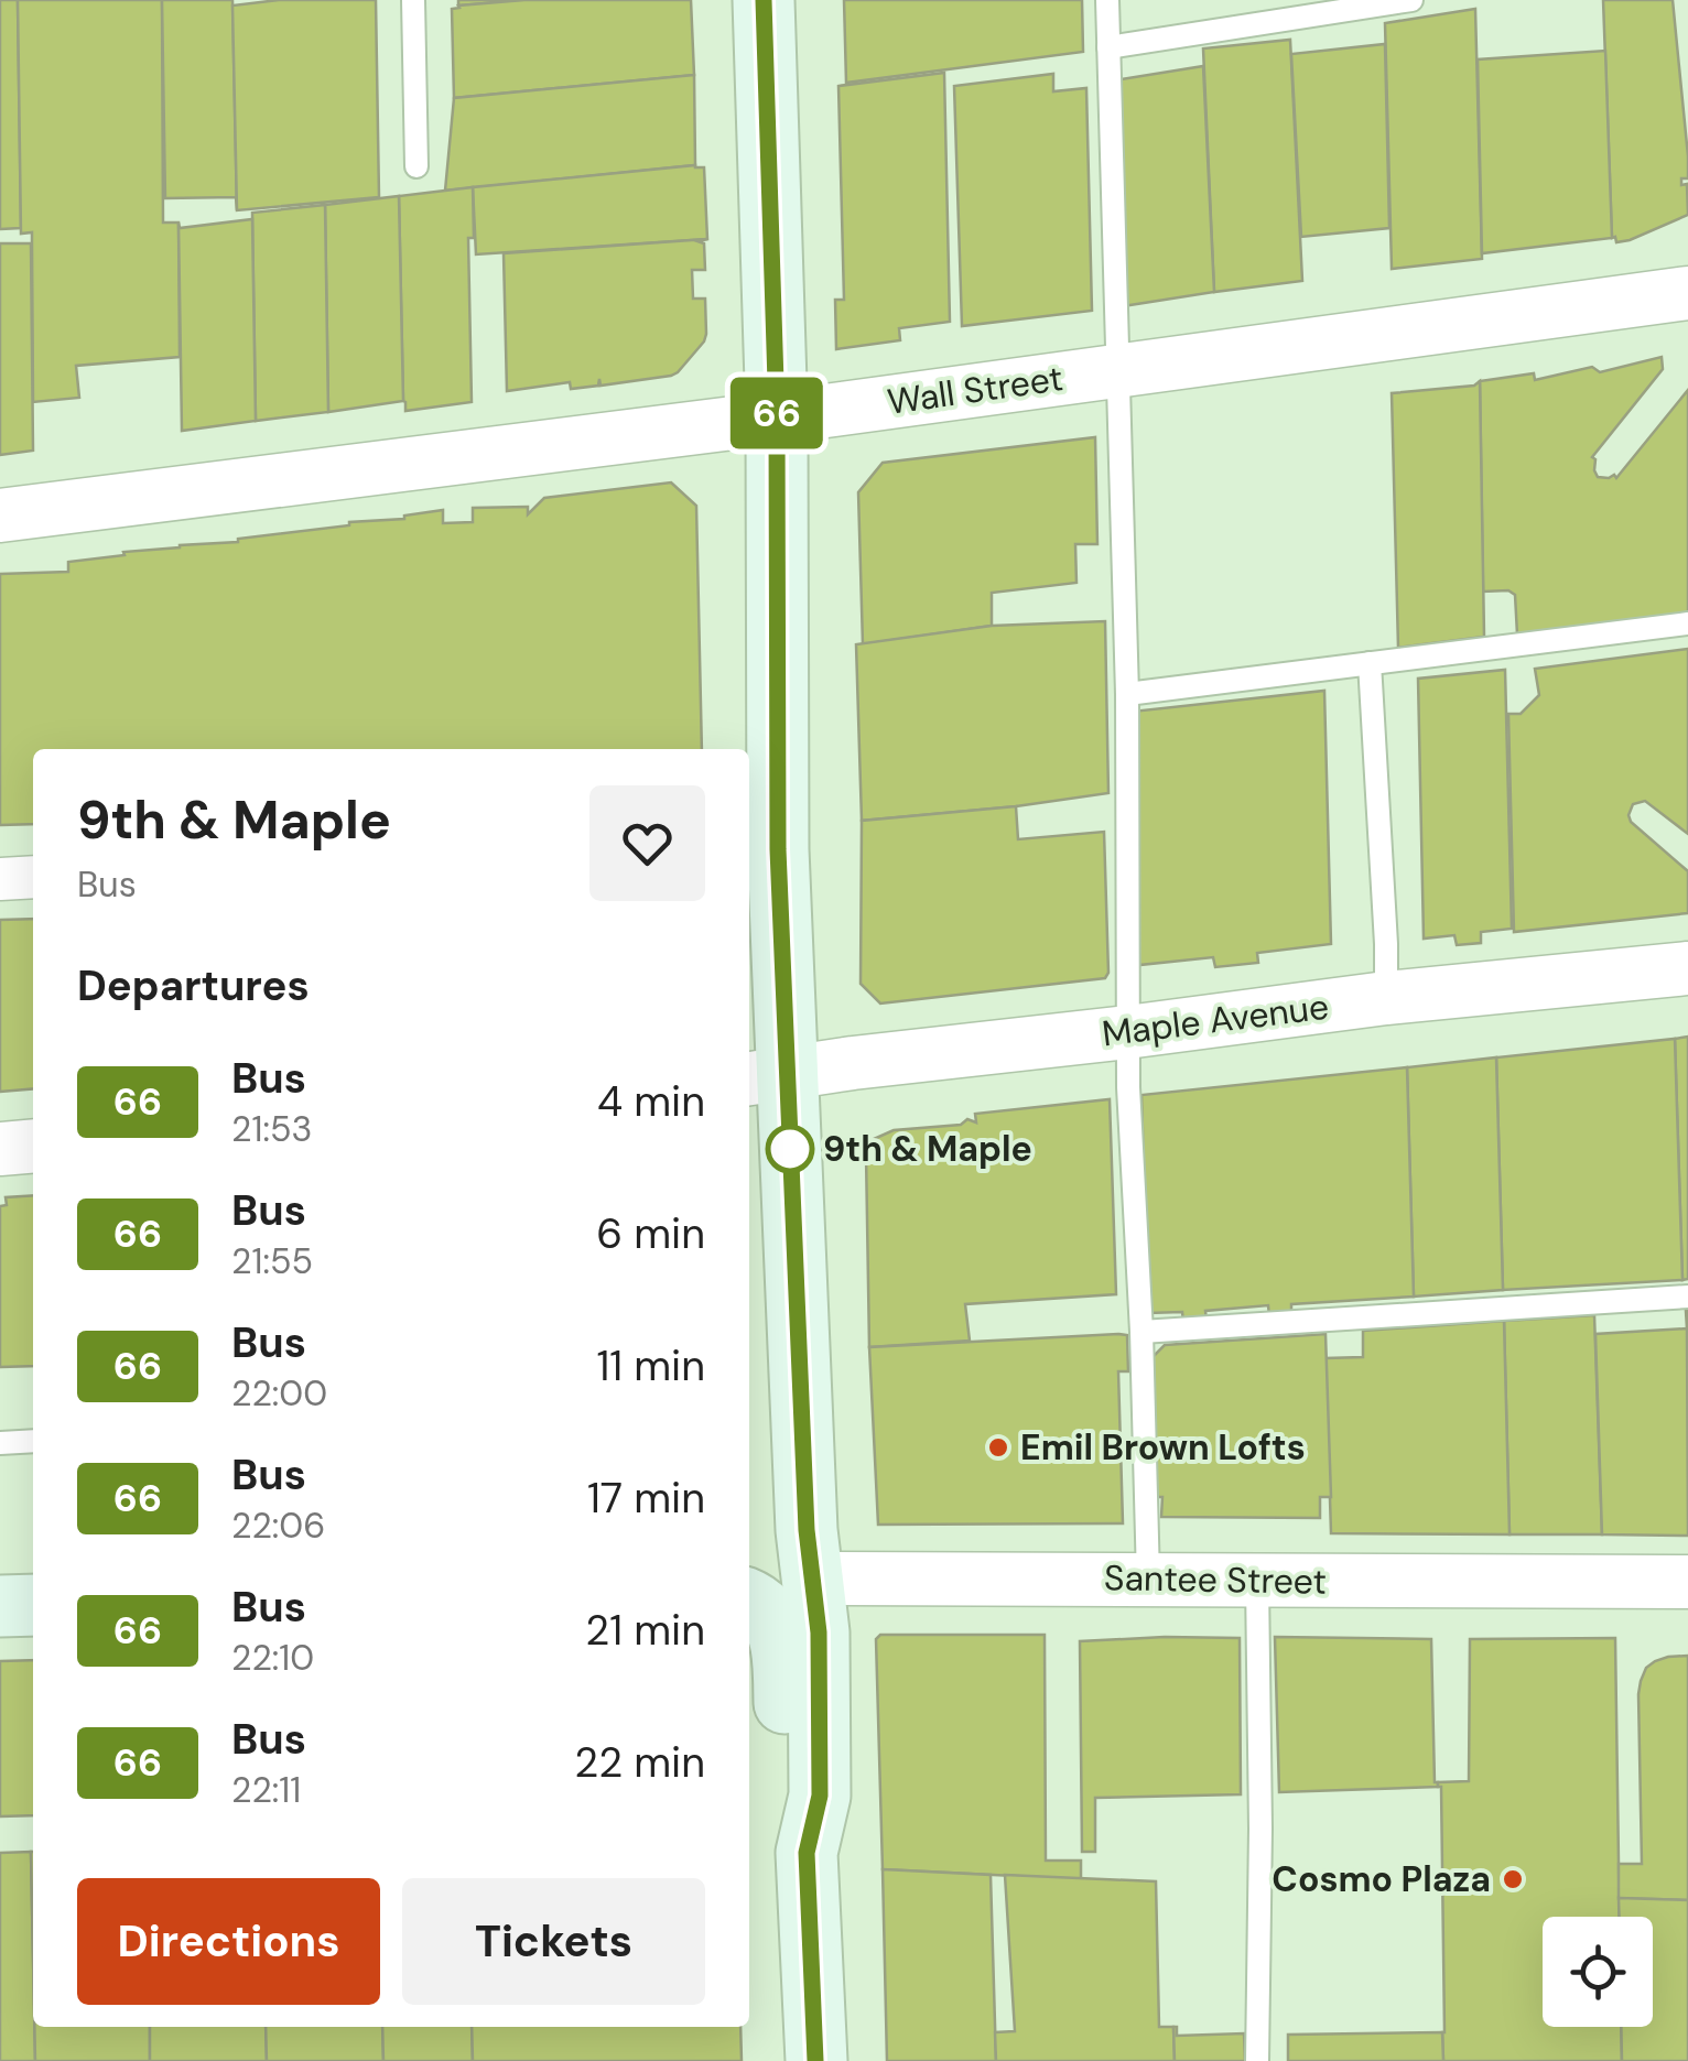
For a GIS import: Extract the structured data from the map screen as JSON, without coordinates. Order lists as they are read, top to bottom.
{
  "streets": {
    "main road": ["Santee Street"],
    "street": ["Wall Street", "Maple Avenue"]
  },
  "places": ["9th & Maple", "Emil Brown Lofts", "Cosmo Plaza"],
  "lines": ["bus line 66"],
  "page": {
    "on_map": "66",
    "heading": [
      ["9th & Maple", "Bus"],
      "Departures"
    ],
    "list": [
      {
        "mark": "66",
        "name": "Bus",
        "note": "21:53",
        "value": "4 min"
      },
      {
        "mark": "66",
        "name": "Bus",
        "note": "21:55",
        "value": "6 min"
      },
      {
        "mark": "66",
        "name": "Bus",
        "note": "22:00",
        "value": "11 min"
      },
      {
        "mark": "66",
        "name": "Bus",
        "note": "22:06",
        "value": "17 min"
      },
      {
        "mark": "66",
        "name": "Bus",
        "note": "22:10",
        "value": "21 min"
      },
      {
        "mark": "66",
        "name": "Bus",
        "note": "22:11",
        "value": "22 min"
      }
    ],
    "buttons": ["Directions", "Tickets"]
  }
}
